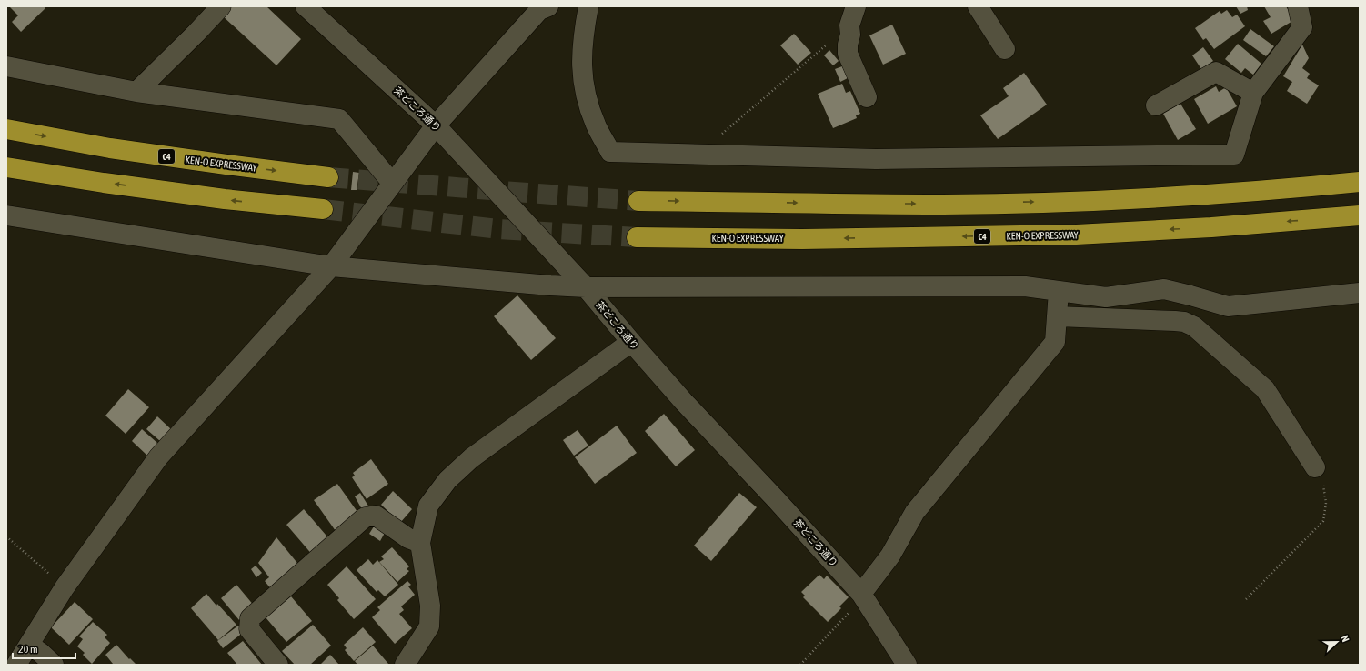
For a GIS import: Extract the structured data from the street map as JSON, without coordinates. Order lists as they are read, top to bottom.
{
  "streets": {
    "highway": ["C4", "KEN-O EXPRESSWAY"],
    "street": ["茶どころ通り"]
  },
  "scale_bar": "20 m",
  "north": "right"
}
